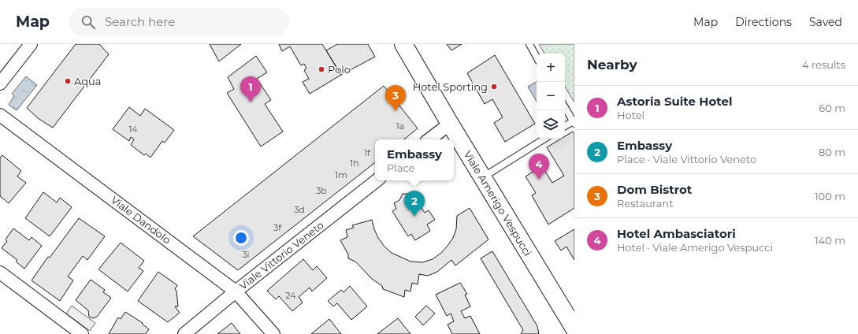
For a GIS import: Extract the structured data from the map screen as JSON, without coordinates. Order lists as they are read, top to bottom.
{
  "streets": {
    "street": ["Viale Amerigo Vespucci", "Viale Dandolo", "Viale Vittorio Veneto"]
  },
  "crossings": [
    ["Viale Dandolo", "Viale Vittorio Veneto"]
  ],
  "places": ["Polo", "Aqua", "Hotel Sporting"],
  "house_numbers": [
    "1a",
    "14",
    "1f",
    "1h",
    "1m",
    "3b",
    "3d",
    "3f",
    "3i",
    "24"
  ],
  "page": {
    "header": "Map",
    "search": "Search here",
    "nav": ["Map", "Directions", "Saved"],
    "heading": ["Nearby", "4 results"],
    "map_buttons": ["+", "−"],
    "pins": [
      "1",
      "3",
      "4",
      "2"
    ],
    "list": [
      {
        "mark": "1",
        "name": "Astoria Suite Hotel",
        "note": "Hotel",
        "value": "60 m"
      },
      {
        "mark": "2",
        "name": "Embassy",
        "note": "Place · Viale Vittorio Veneto",
        "value": "80 m"
      },
      {
        "mark": "3",
        "name": "Dom Bistrot",
        "note": "Restaurant",
        "value": "100 m"
      },
      {
        "mark": "4",
        "name": "Hotel Ambasciatori",
        "note": "Hotel · Viale Amerigo Vespucci",
        "value": "140 m"
      }
    ],
    "popup": ["Embassy", "Place"]
  }
}
